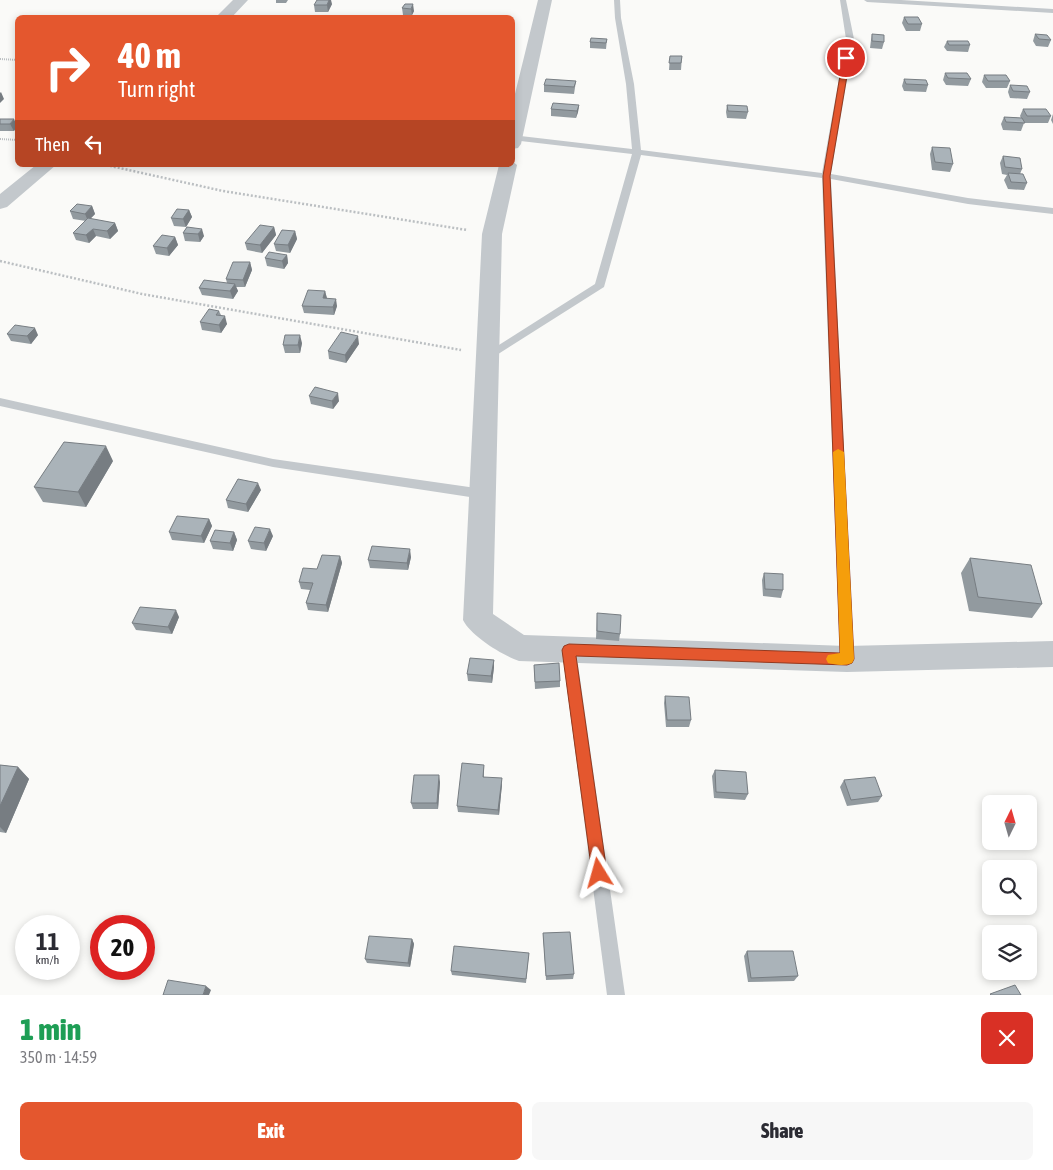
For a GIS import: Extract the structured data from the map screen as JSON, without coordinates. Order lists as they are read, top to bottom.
{
  "north": "top",
  "page": {
    "turn": ["40 m", "Turn right"],
    "then": "Then",
    "speed": "11 km/h",
    "limit": "20",
    "heading": ["1 min", "350 m · 14:59"],
    "buttons": ["Exit", "Share"]
  }
}
